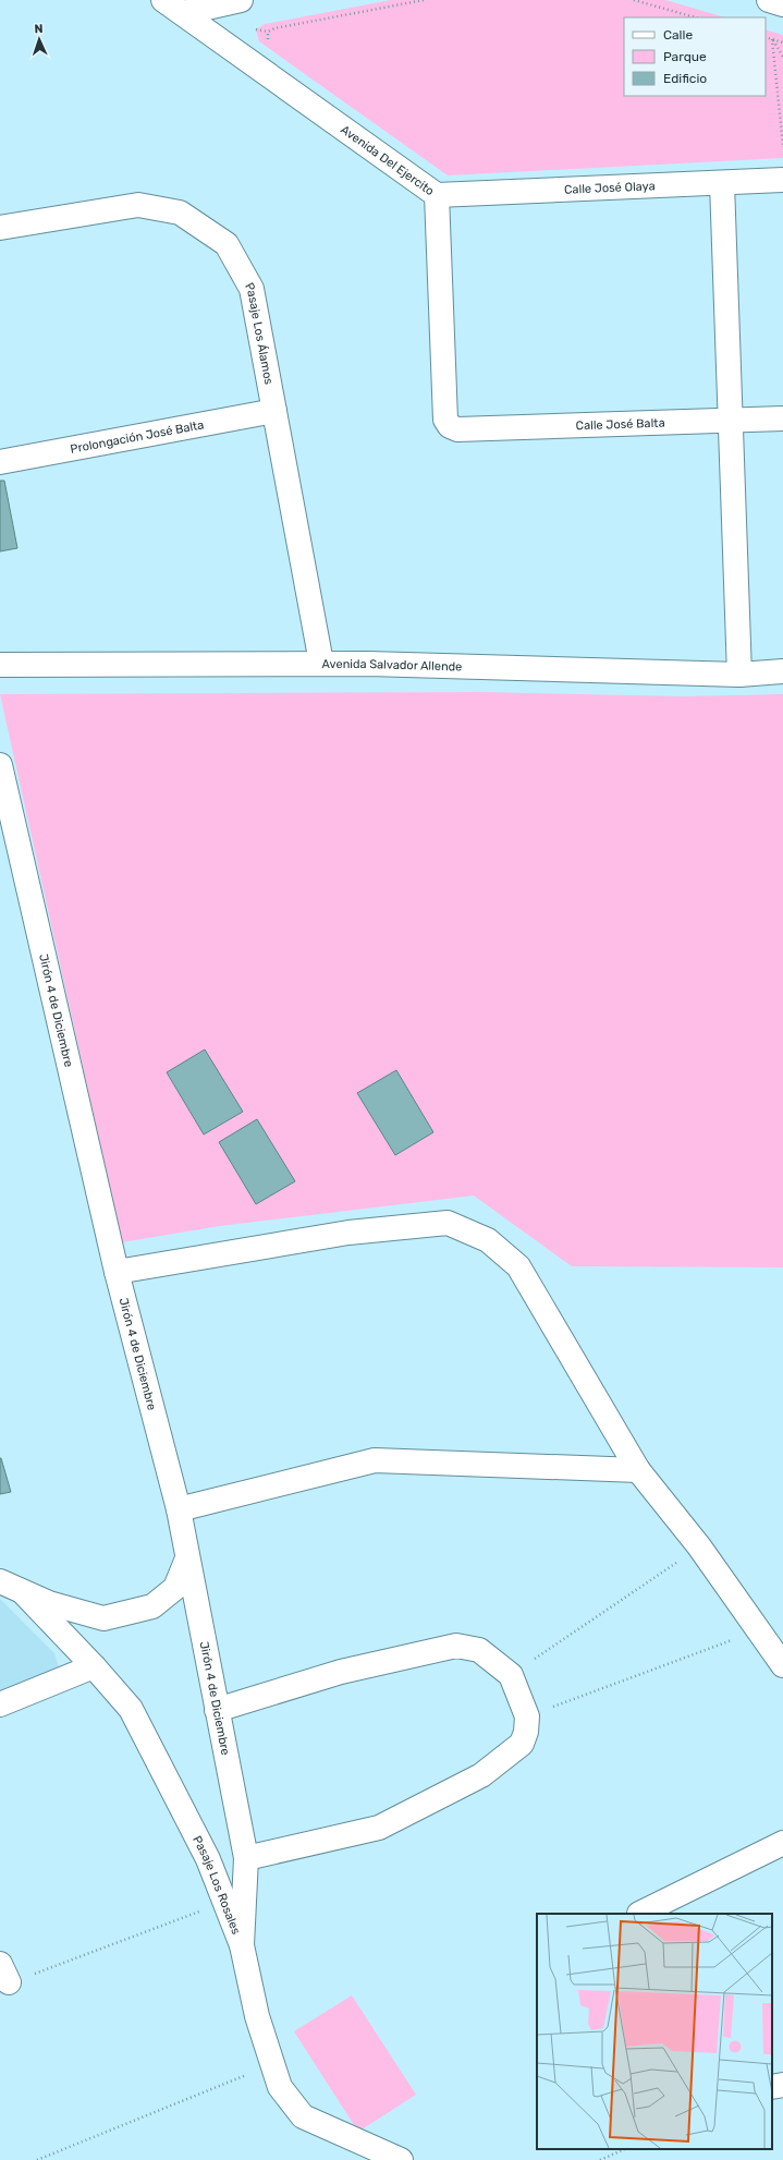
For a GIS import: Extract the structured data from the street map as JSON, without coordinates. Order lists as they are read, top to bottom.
{
  "streets": {
    "street": [
      "Avenida Del Ejercito",
      "Calle José Olaya",
      "Pasaje Los Álamos",
      "Calle José Balta",
      "Prolongación José Balta",
      "Avenida Salvador Allende",
      "Jirón 4 de Diciembre",
      "Pasaje Los Rosales"
    ]
  },
  "crossings": [
    ["Avenida Del Ejercito", "Calle José Olaya"],
    ["Avenida Del Ejercito", "Calle José Balta"],
    ["Pasaje Los Álamos", "Prolongación José Balta"],
    ["Pasaje Los Álamos", "Avenida Salvador Allende"],
    ["Jirón 4 de Diciembre", "Pasaje Los Rosales"]
  ],
  "legend": ["Calle", "Parque", "Edificio"],
  "north": "top"
}
